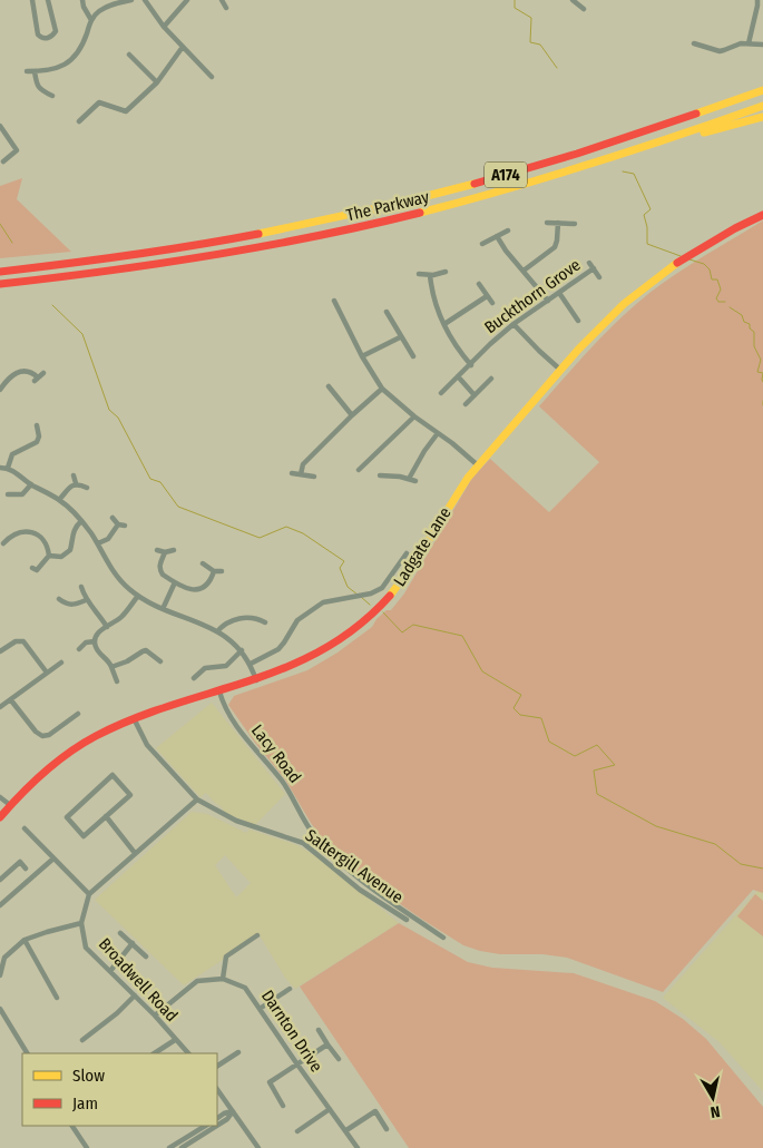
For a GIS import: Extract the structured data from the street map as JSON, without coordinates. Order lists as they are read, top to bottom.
{
  "streets": {
    "main road": ["A174", "The Parkway", "Ladgate Lane"],
    "street": [
      "Buckthorn Grove",
      "Lacy Road",
      "Saltergill Avenue",
      "Broadwell Road",
      "Darnton Drive"
    ]
  },
  "crossings": [
    ["A174", "The Parkway"],
    ["Ladgate Lane", "Lacy Road"],
    ["Ladgate Lane", "Saltergill Avenue"]
  ],
  "legend": ["Slow", "Jam"],
  "north": "bottom"
}
